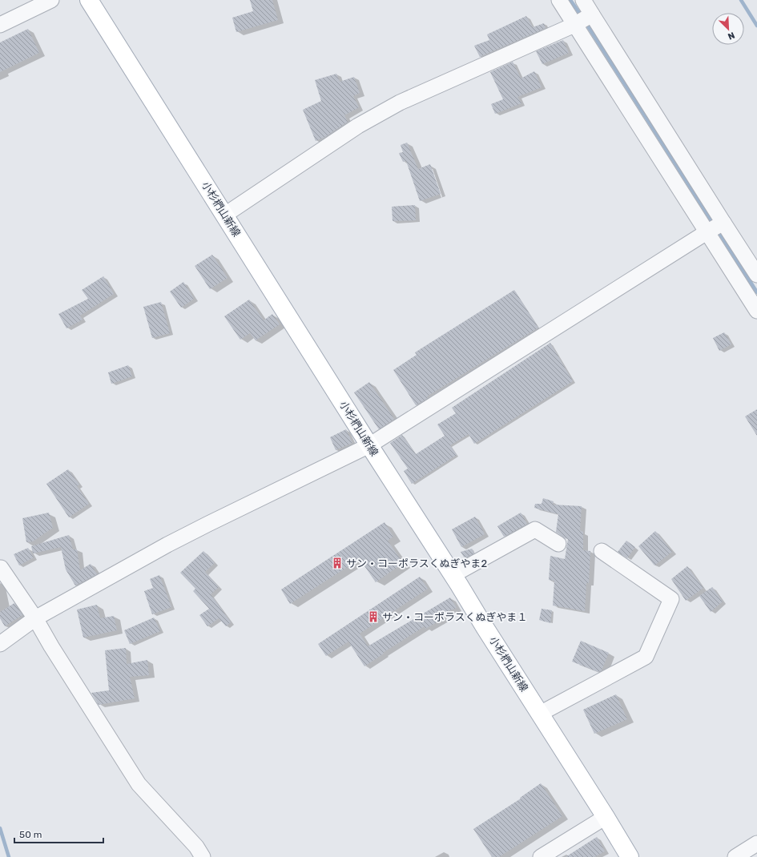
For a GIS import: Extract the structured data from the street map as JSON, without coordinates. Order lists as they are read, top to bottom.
{
  "streets": {
    "main road": ["小杉椚山新線"]
  },
  "places": {
    "building": ["サン・コーポラスくぬぎやま2", "サン・コーポラスくぬぎやま１"]
  },
  "scale_bar": "50 m",
  "north": "bottom right"
}
